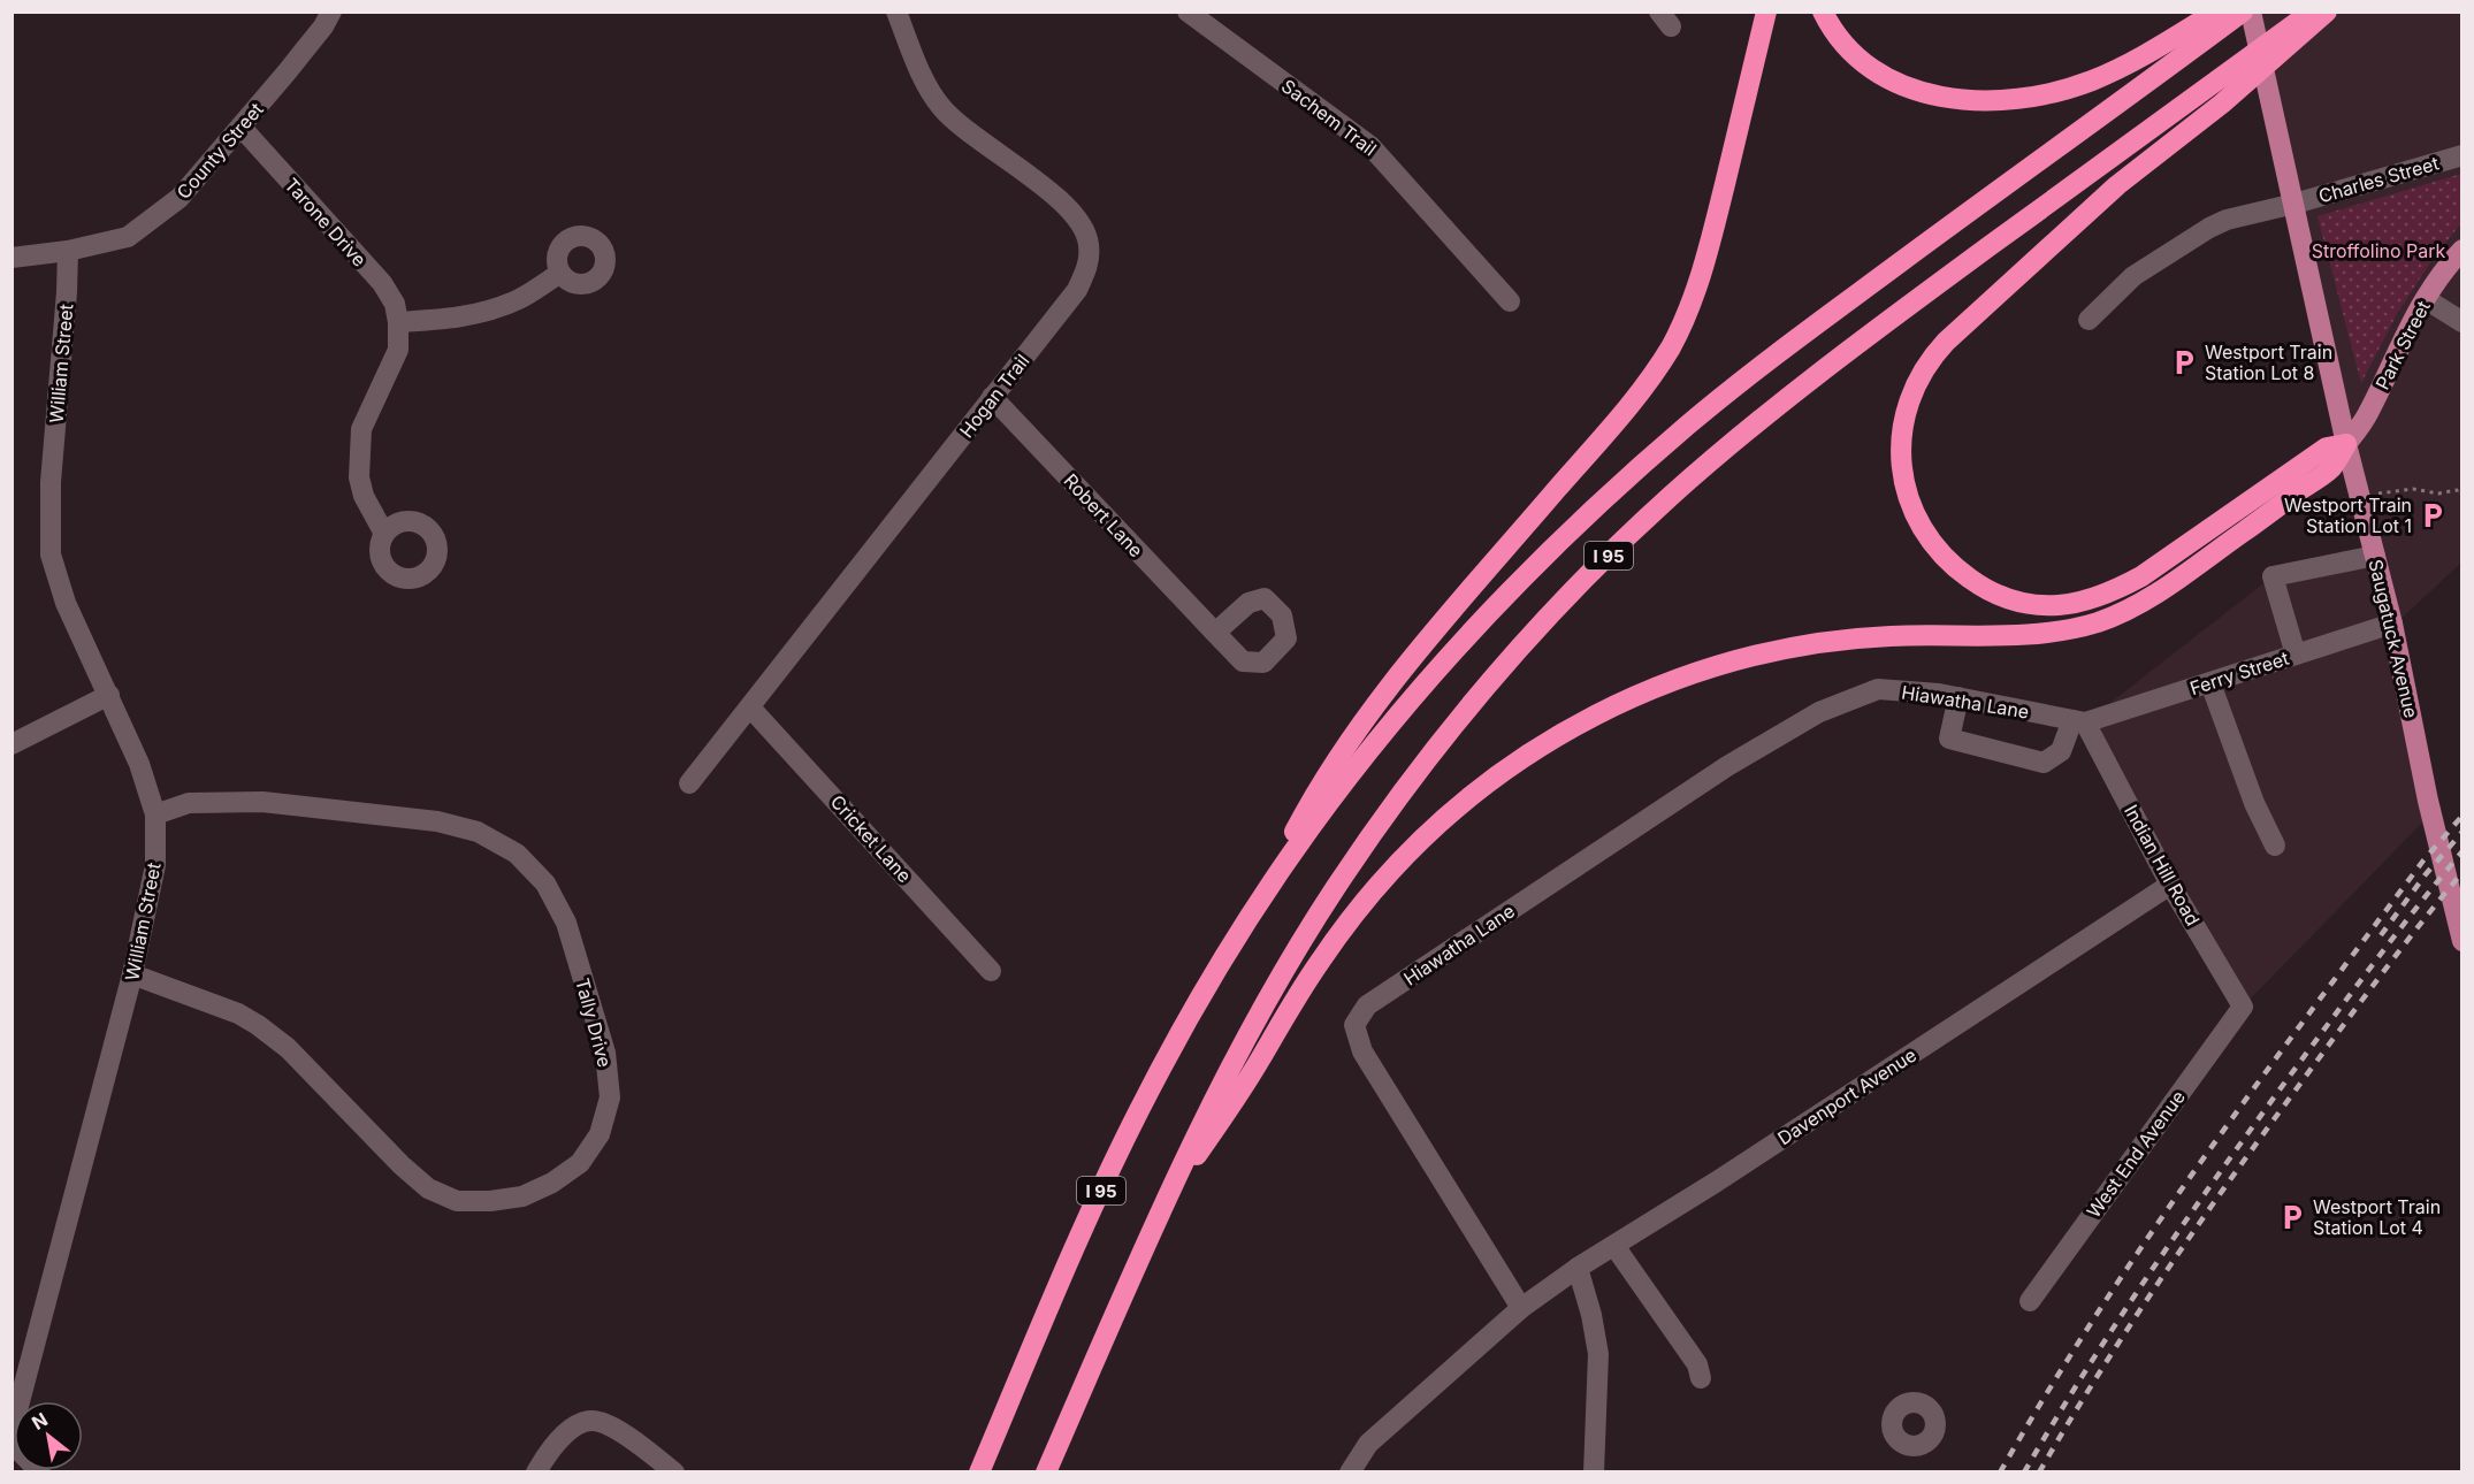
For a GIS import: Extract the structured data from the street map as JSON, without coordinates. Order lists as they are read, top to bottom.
{
  "streets": {
    "highway": ["I 95"],
    "main road": ["Park Street", "Saugatuck Avenue"],
    "street": [
      "Sachem Trail",
      "County Street",
      "Charles Street",
      "Tarone Drive",
      "William Street",
      "Hogan Trail",
      "Robert Lane",
      "Ferry Street",
      "Hiawatha Lane",
      "Cricket Lane",
      "Indian Hill Road",
      "Tally Drive",
      "Davenport Avenue",
      "West End Avenue"
    ]
  },
  "crossings": [
    ["County Street", "Tarone Drive"],
    ["County Street", "William Street"],
    ["Charles Street", "Saugatuck Avenue"],
    ["Park Street", "Saugatuck Avenue"],
    ["William Street", "Tally Drive"],
    ["Hogan Trail", "Robert Lane"],
    ["Hogan Trail", "Cricket Lane"],
    ["Saugatuck Avenue", "Ferry Street"],
    ["Ferry Street", "Hiawatha Lane"],
    ["Ferry Street", "Indian Hill Road"],
    ["Hiawatha Lane", "Indian Hill Road"],
    ["Hiawatha Lane", "Davenport Avenue"],
    ["Indian Hill Road", "Davenport Avenue"],
    ["Indian Hill Road", "West End Avenue"]
  ],
  "parks": ["Stroffolino Park"],
  "places": {
    "parking": ["Westport Train Station Lot 8", "Westport Train Station Lot 1", "Westport Train Station Lot 4"]
  },
  "north": "top left"
}
